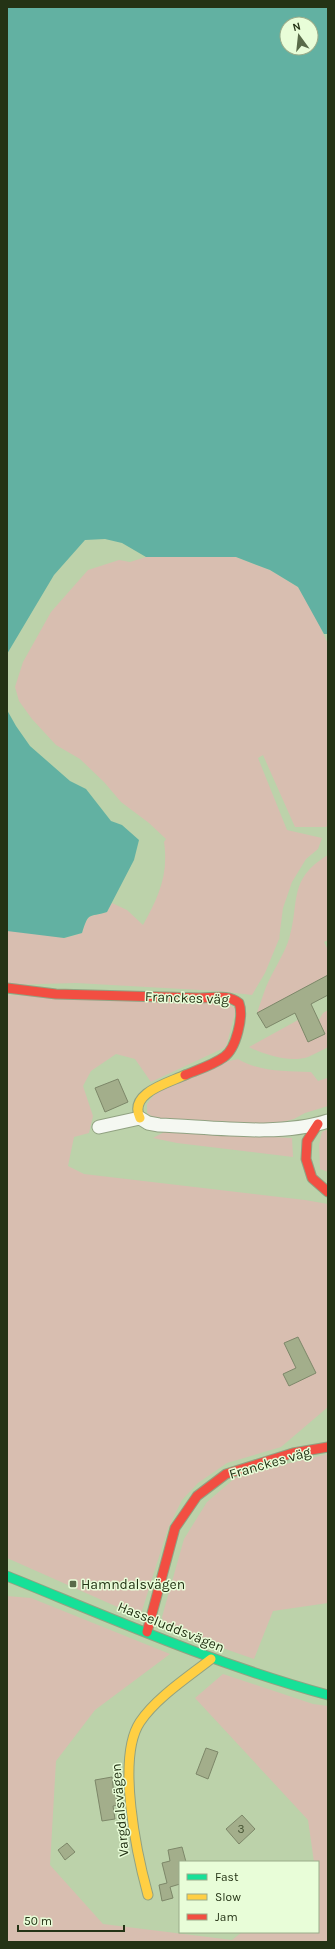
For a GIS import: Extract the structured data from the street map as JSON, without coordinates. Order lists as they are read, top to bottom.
{
  "streets": {
    "street": ["Franckes väg", "Hasseluddsvägen", "Vargdalsvägen"]
  },
  "crossings": [
    ["Franckes väg", "Hasseluddsvägen"],
    ["Hasseluddsvägen", "Vargdalsvägen"]
  ],
  "places": {
    "transit": ["Hamndalsvägen"]
  },
  "house_numbers": ["3"],
  "legend": ["Fast", "Slow", "Jam"],
  "scale_bar": "50 m",
  "north": "top"
}
